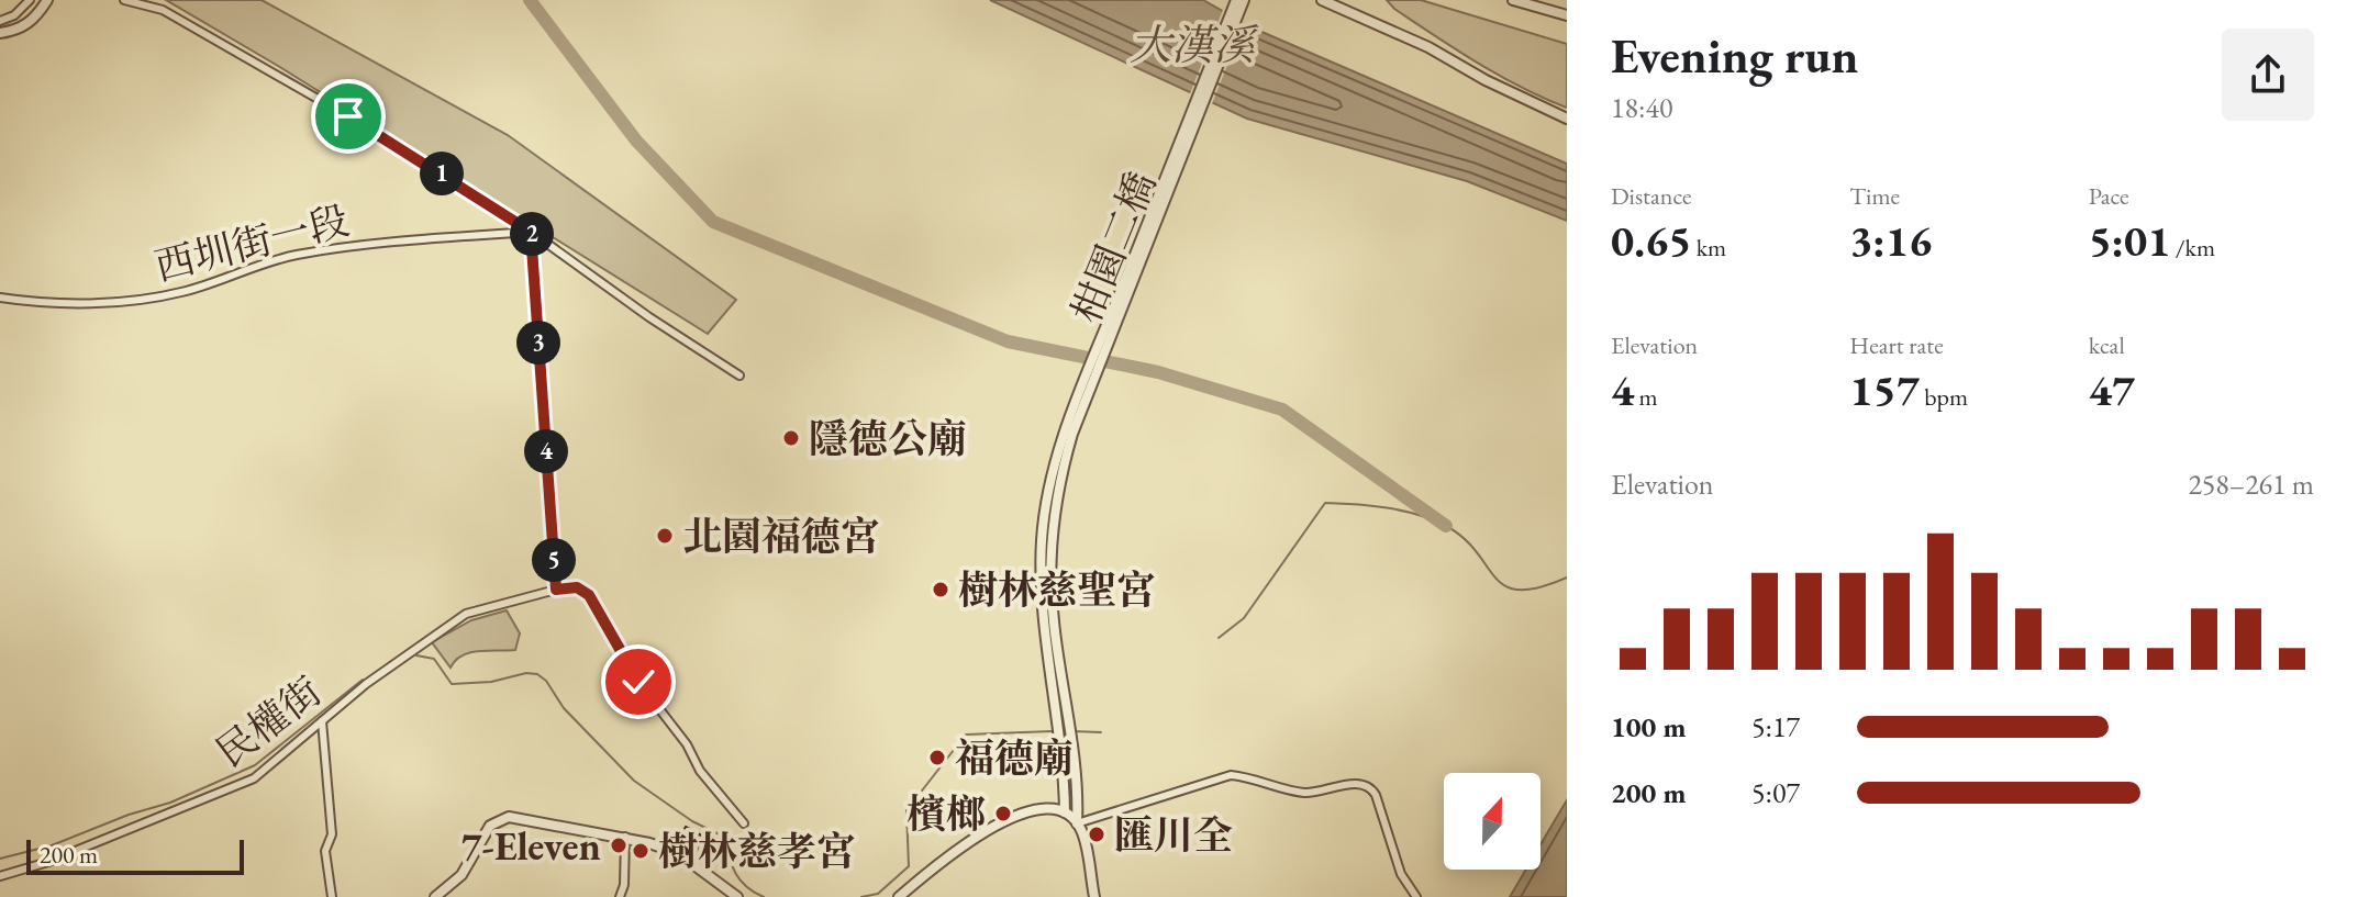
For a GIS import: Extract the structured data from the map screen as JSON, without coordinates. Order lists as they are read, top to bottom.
{
  "streets": {
    "street": ["西圳街一段", "柑園二橋", "民權街"]
  },
  "water": ["大漢溪"],
  "places": [
    "隱德公廟",
    "北園福德宮",
    "樹林慈聖宮",
    "福德廟",
    "檳榔",
    "匯川全",
    "7-Eleven",
    "樹林慈孝宮"
  ],
  "scale_bar": "200 m",
  "north": "top",
  "page": {
    "heading": ["Evening run", "18:40"],
    "stats": [
      ["Distance", "0.65 km"],
      ["Time", "3:16"],
      ["Pace", "5:01 /km"],
      ["Elevation", "4 m"],
      ["Heart rate", "157 bpm"],
      ["kcal", "47"]
    ],
    "pins": [
      "1",
      "2",
      "3",
      "4",
      "5"
    ],
    "chart": ["Elevation", "258–261 m"],
    "list": [
      {
        "name": "100 m",
        "note": "5:17"
      },
      {
        "name": "200 m",
        "note": "5:07"
      }
    ],
    "scale": "200 m"
  }
}
